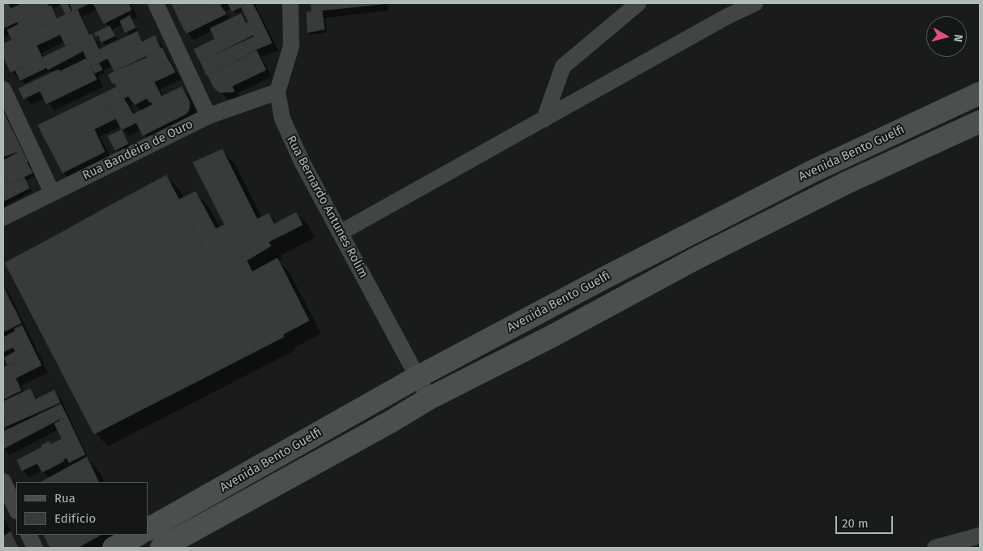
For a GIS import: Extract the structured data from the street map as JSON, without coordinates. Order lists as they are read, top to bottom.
{
  "streets": {
    "main road": ["Avenida Bento Guelfi"],
    "street": ["Rua Bandeira de Ouro", "Rua Bernardo Antunes Rolim"]
  },
  "crossings": [
    ["Rua Bandeira de Ouro", "Rua Bernardo Antunes Rolim"],
    ["Avenida Bento Guelfi", "Rua Bernardo Antunes Rolim"]
  ],
  "legend": ["Rua", "Edifício"],
  "scale_bar": "20 m",
  "north": "right"
}
